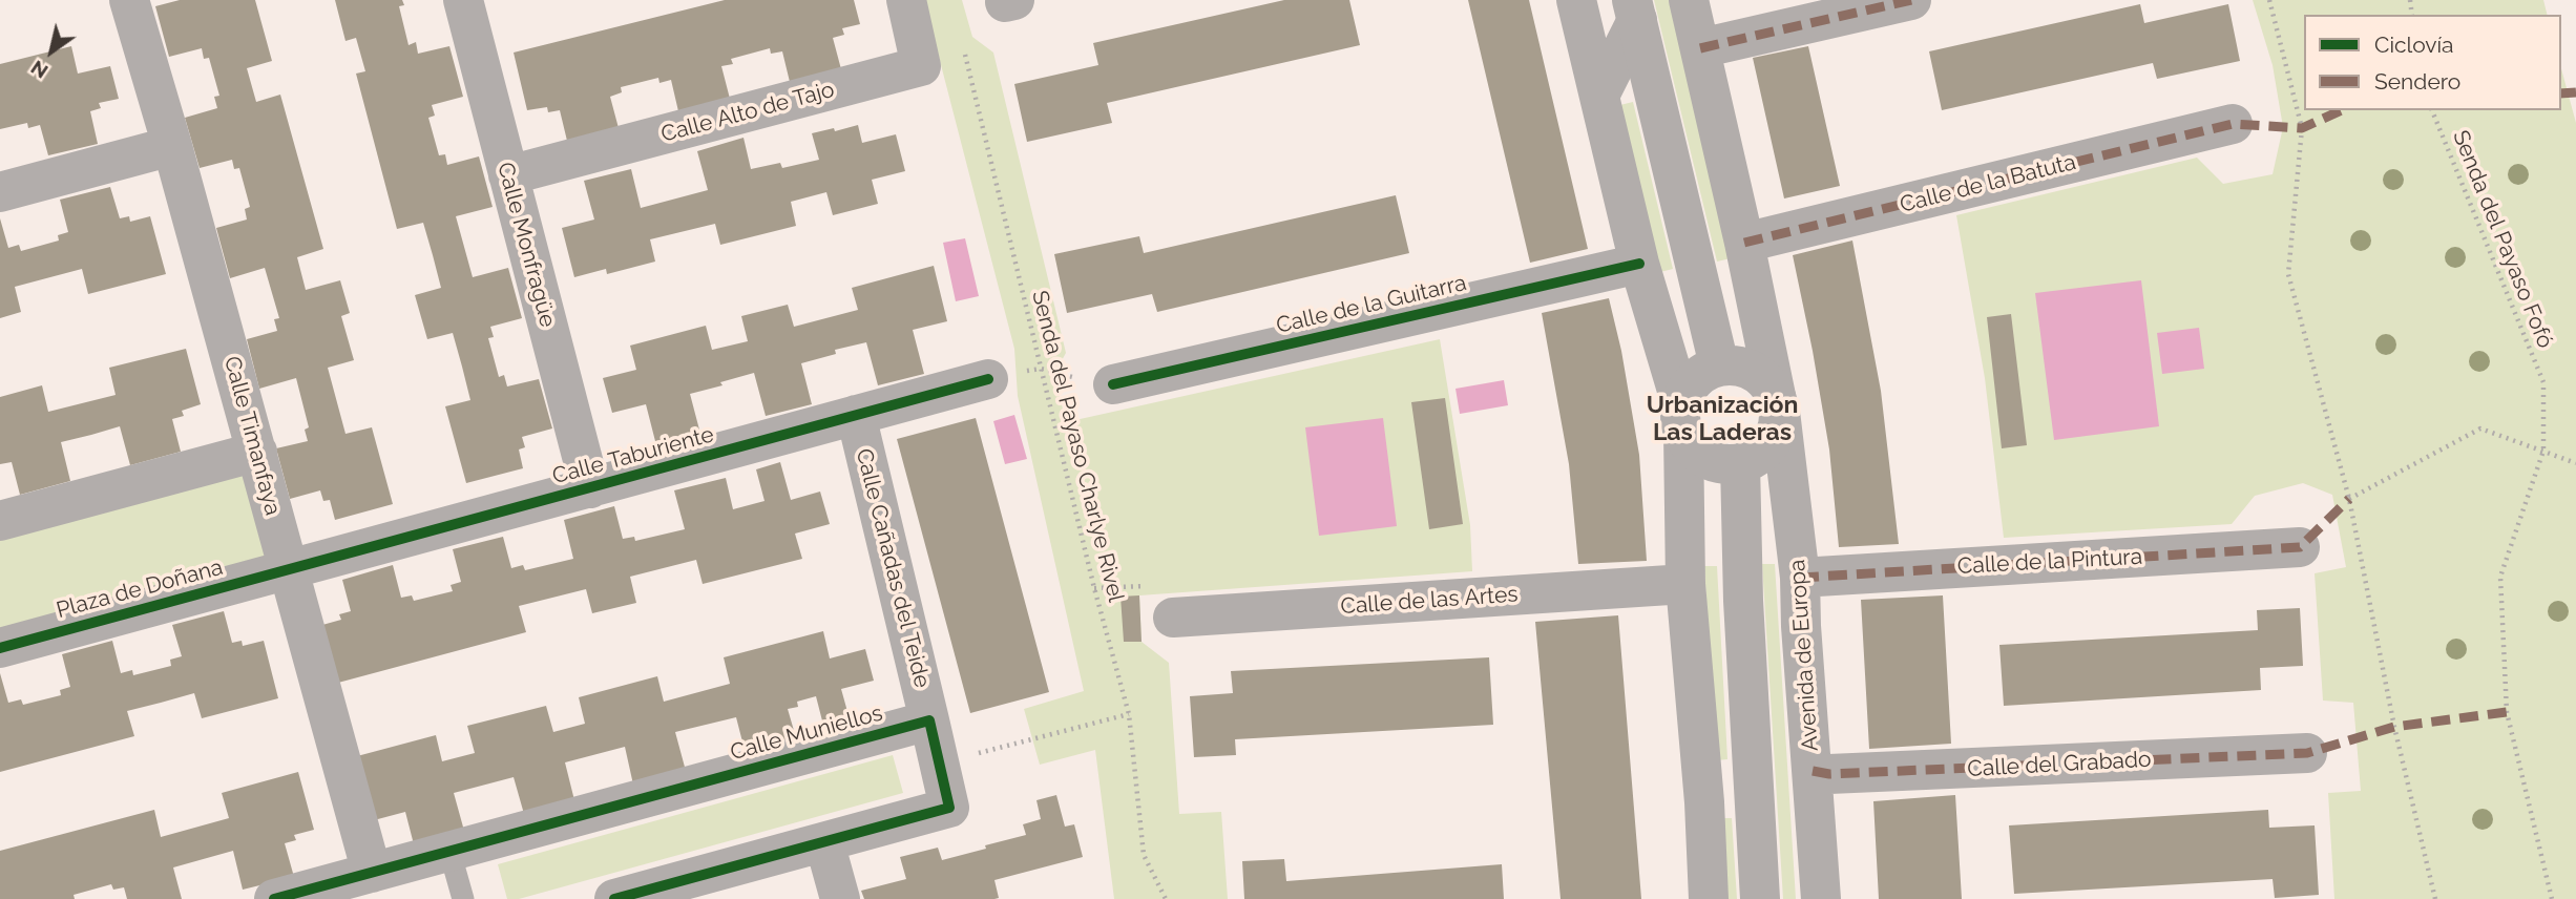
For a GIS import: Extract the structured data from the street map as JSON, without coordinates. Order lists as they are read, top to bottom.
{
  "streets": {
    "street": [
      "Calle Alto de Tajo",
      "Calle de la Batuta",
      "Calle Monfragüe",
      "Calle de la Guitarra",
      "Calle Timanfaya",
      "Calle Taburiente",
      "Calle de la Pintura",
      "Calle Cañadas del Teide",
      "Plaza de Doñana",
      "Calle de las Artes",
      "Avenida de Europa",
      "Calle Muniellos",
      "Calle del Grabado"
    ],
    "path": ["Senda del Payaso Fofó", "Senda del Payaso Charlye Rivel"]
  },
  "crossings": [
    ["Calle Alto de Tajo", "Calle Monfragüe"],
    ["Calle de la Batuta", "Avenida de Europa"],
    ["Calle Monfragüe", "Calle Taburiente"],
    ["Calle Timanfaya", "Calle Taburiente"],
    ["Calle Timanfaya", "Plaza de Doñana"],
    ["Calle Timanfaya", "Calle Muniellos"],
    ["Calle Taburiente", "Calle Cañadas del Teide"],
    ["Calle Taburiente", "Plaza de Doñana"],
    ["Calle de la Pintura", "Avenida de Europa"],
    ["Calle Cañadas del Teide", "Calle Muniellos"],
    ["Avenida de Europa", "Calle del Grabado"]
  ],
  "districts": ["Urbanización Las Laderas"],
  "legend": ["Ciclovía", "Sendero"],
  "north": "bottom left"
}
